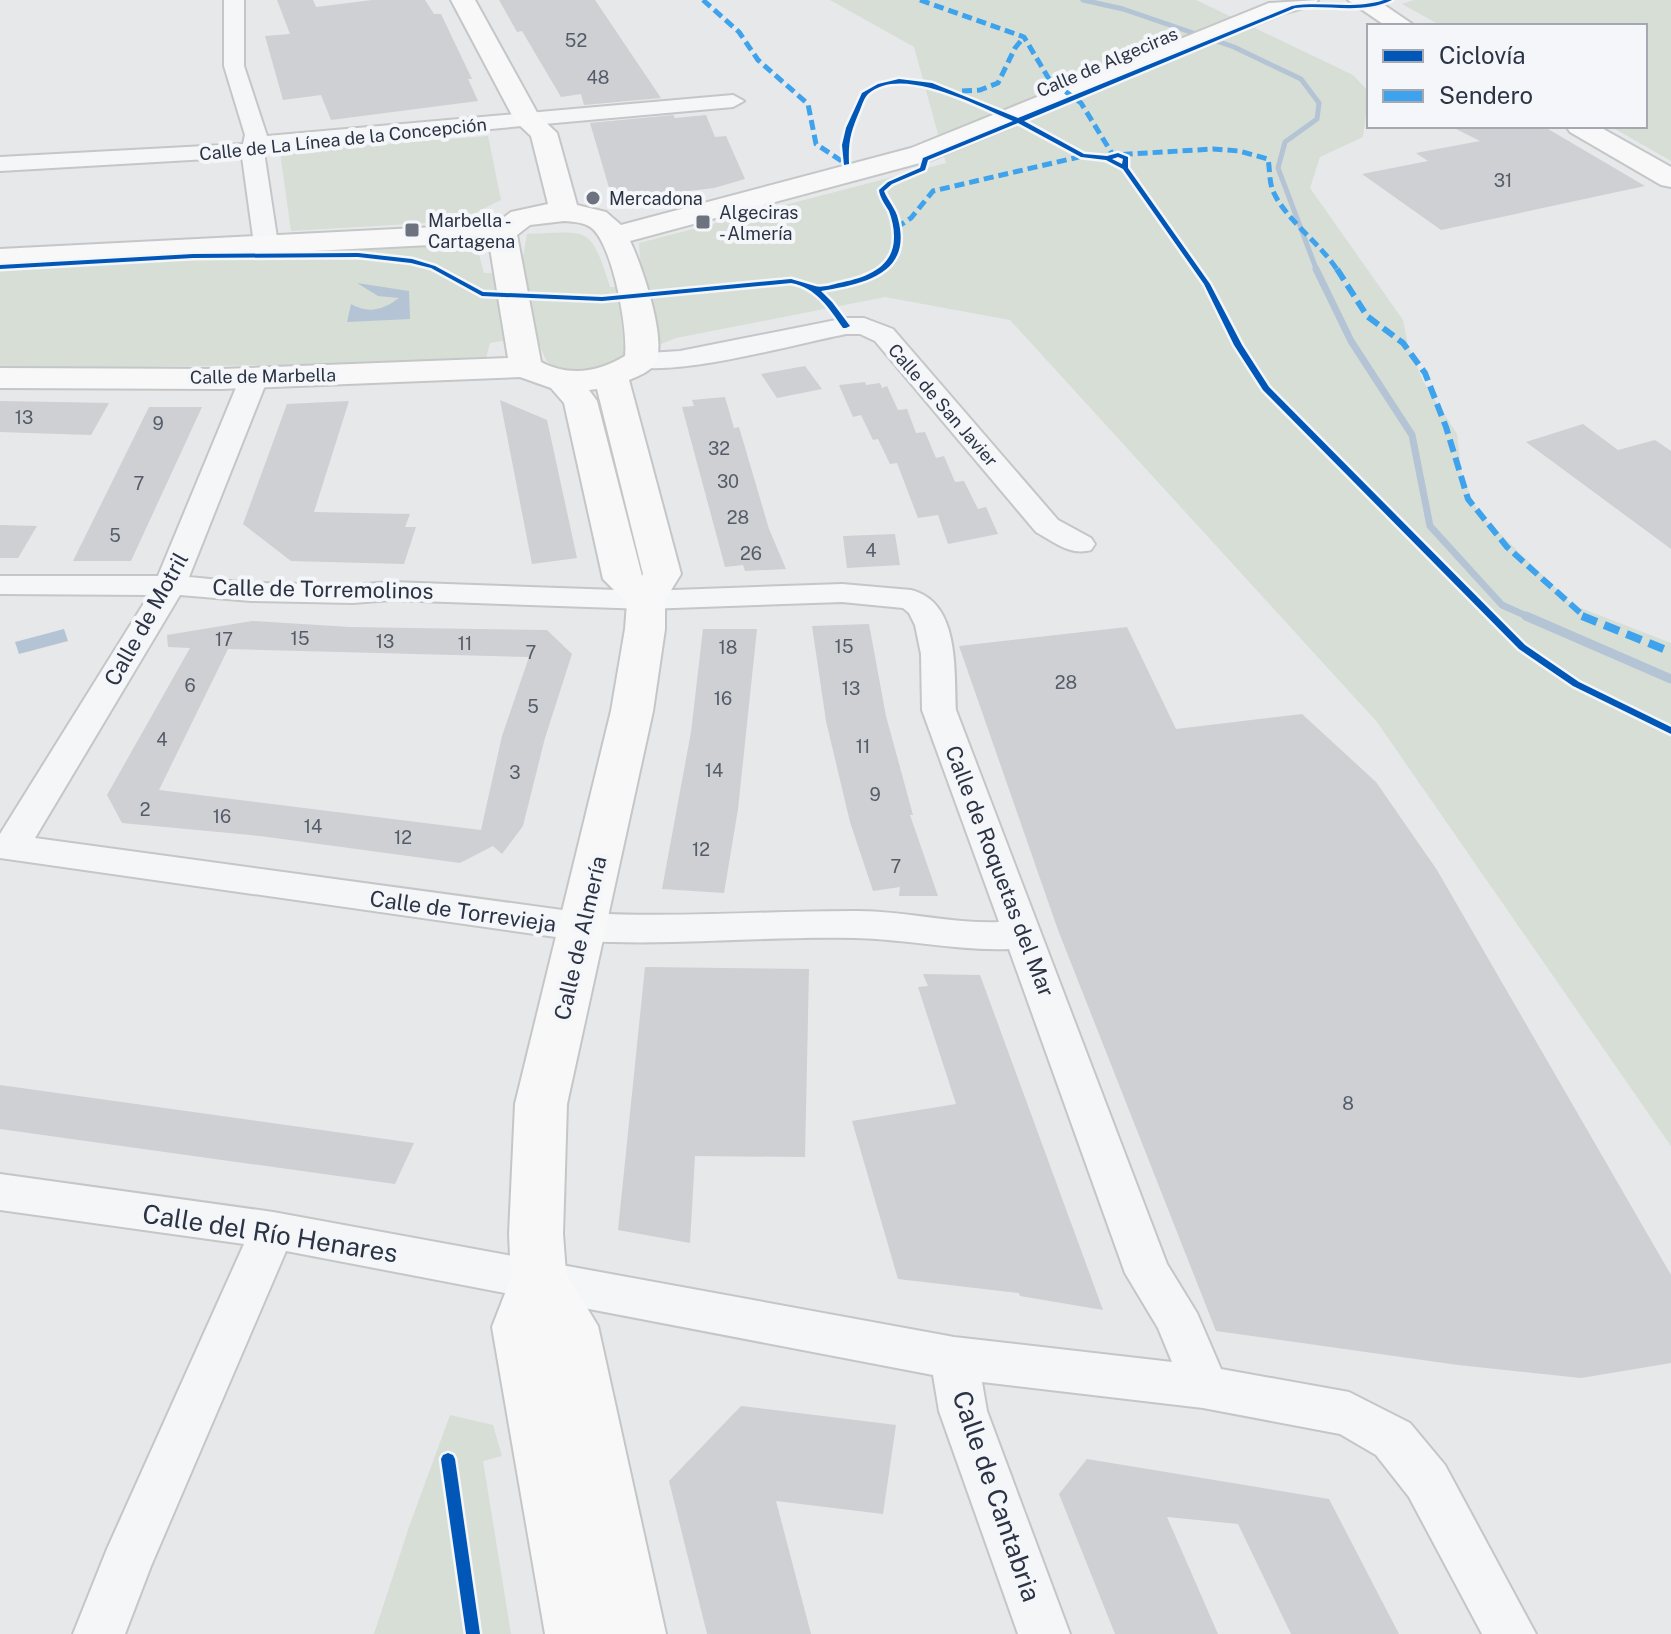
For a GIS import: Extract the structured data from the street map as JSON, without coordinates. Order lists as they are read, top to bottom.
{
  "streets": {
    "street": [
      "Calle de Algeciras",
      "Calle de La Línea de la Concepción",
      "Calle de Marbella",
      "Calle de San Javier",
      "Calle de Torremolinos",
      "Calle de Motril",
      "Calle de Roquetas del Mar",
      "Calle de Torrevieja",
      "Calle de Almería",
      "Calle del Río Henares",
      "Calle de Cantabria"
    ]
  },
  "crossings": [
    ["Calle de Algeciras", "Calle de Marbella"],
    ["Calle de Algeciras", "Calle de San Javier"],
    ["Calle de Algeciras", "Calle de Almería"],
    ["Calle de Marbella", "Calle de San Javier"],
    ["Calle de Marbella", "Calle de Motril"],
    ["Calle de Marbella", "Calle de Almería"],
    ["Calle de San Javier", "Calle de Almería"],
    ["Calle de Torremolinos", "Calle de Motril"],
    ["Calle de Torremolinos", "Calle de Roquetas del Mar"],
    ["Calle de Torremolinos", "Calle de Almería"],
    ["Calle de Motril", "Calle de Torrevieja"],
    ["Calle de Roquetas del Mar", "Calle de Torrevieja"],
    ["Calle de Roquetas del Mar", "Calle de Almería"],
    ["Calle de Roquetas del Mar", "Calle del Río Henares"],
    ["Calle de Torrevieja", "Calle de Almería"],
    ["Calle de Almería", "Calle del Río Henares"],
    ["Calle del Río Henares", "Calle de Cantabria"]
  ],
  "places": {
    "other": ["Mercadona"],
    "transit": ["Algeciras - Almería", "Marbella - Cartagena"]
  },
  "house_numbers": [
    "52",
    "48",
    "31",
    "13",
    "9",
    "32",
    "30",
    "7",
    "28",
    "5",
    "4",
    "26",
    "15",
    "17",
    "13",
    "11",
    "15",
    "18",
    "7",
    "28",
    "6",
    "13",
    "16",
    "5",
    "4",
    "11",
    "14",
    "3",
    "9",
    "2",
    "16",
    "14",
    "12",
    "12",
    "7",
    "8"
  ],
  "legend": ["Ciclovía", "Sendero"]
}
